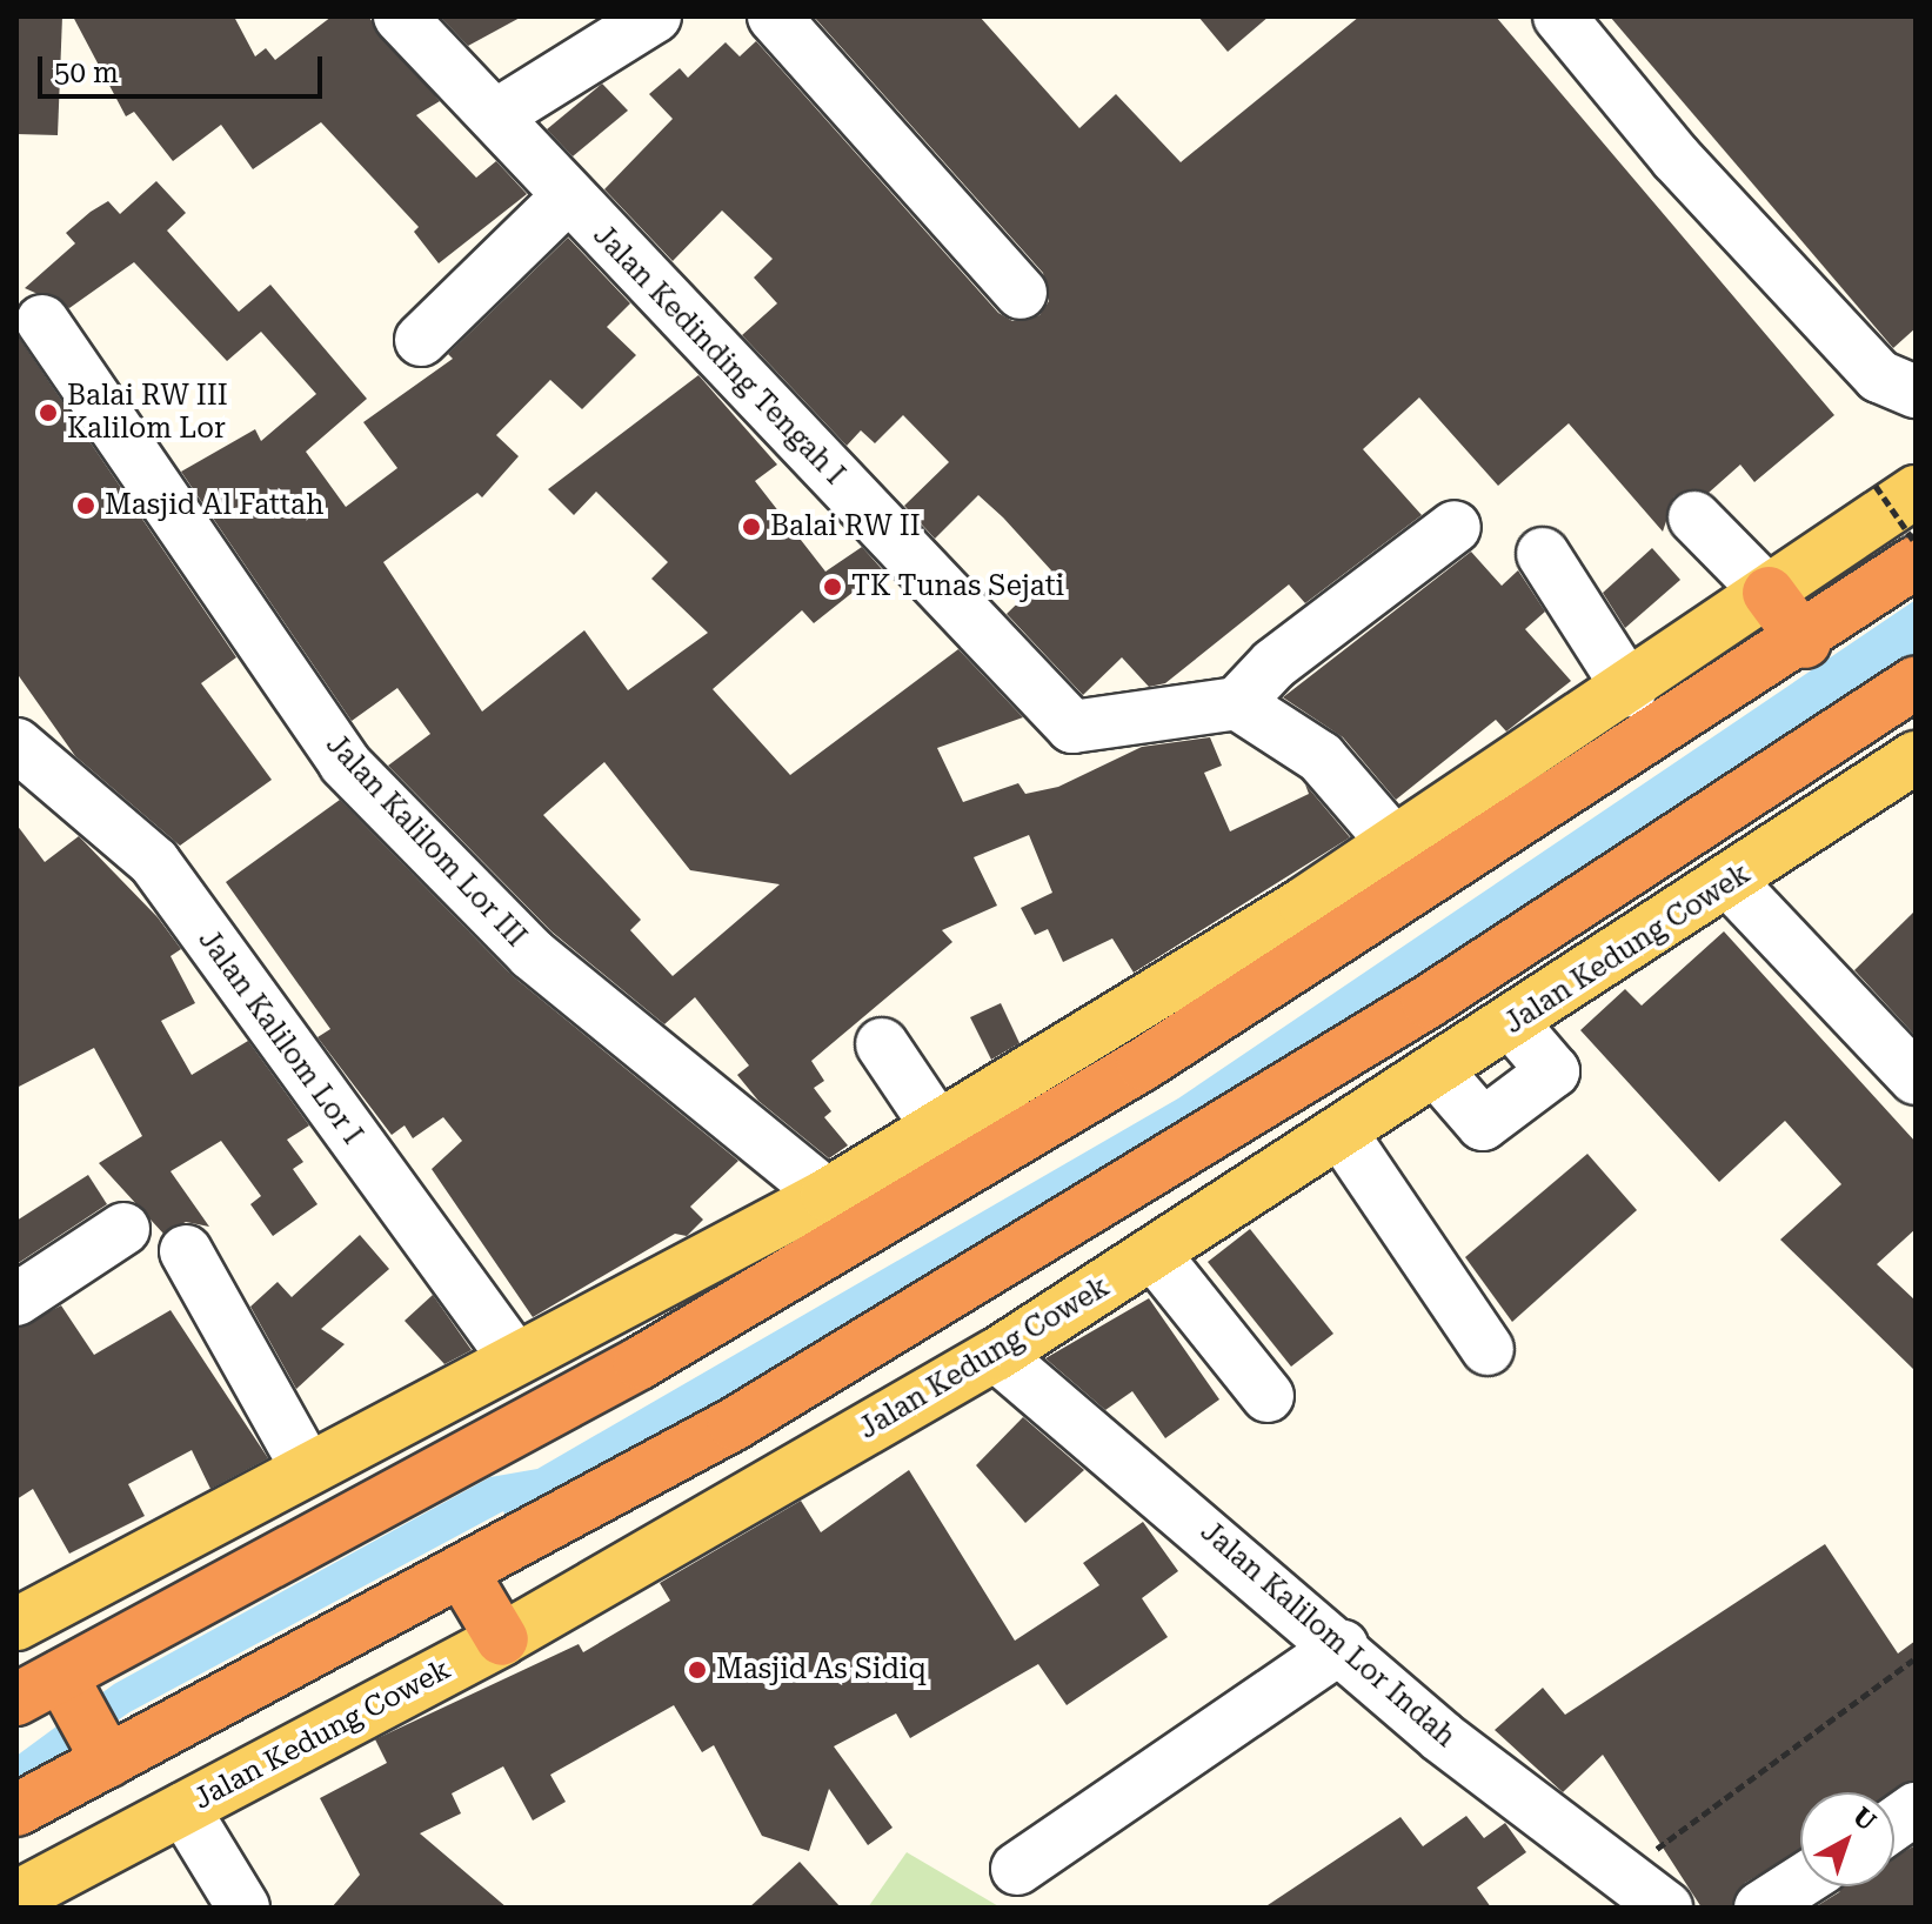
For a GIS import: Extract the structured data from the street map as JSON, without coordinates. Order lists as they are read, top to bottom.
{
  "streets": {
    "main road": ["Jalan Kedung Cowek"],
    "street": [
      "Jalan Kedinding Tengah I",
      "Jalan Kalilom Lor III",
      "Jalan Kalilom Lor I",
      "Jalan Kalilom Lor Indah"
    ]
  },
  "crossings": [
    ["Jalan Kedung Cowek", "Jalan Kalilom Lor Indah"]
  ],
  "places": [
    "Balai RW III Kalilom Lor",
    "Masjid Al Fattah",
    "Balai RW II",
    "TK Tunas Sejati",
    "Masjid As Sidiq"
  ],
  "scale_bar": "50 m",
  "north": "top right"
}
